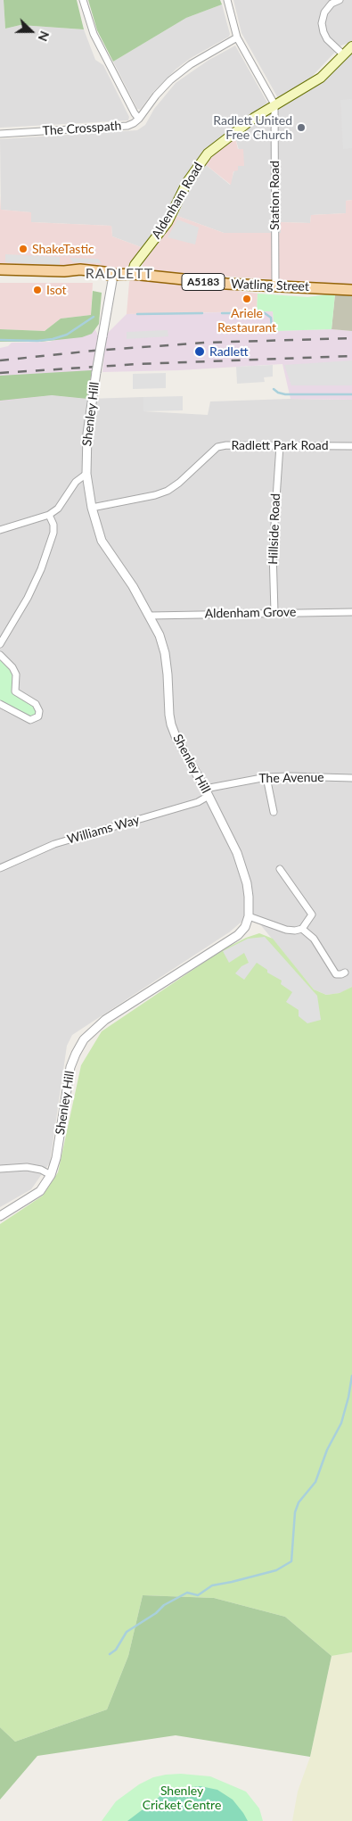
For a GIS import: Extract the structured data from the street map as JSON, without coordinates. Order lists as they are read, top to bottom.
{
  "streets": {
    "main road": ["Aldenham Road", "A5183", "Watling Street"],
    "street": [
      "The Crosspath",
      "Station Road",
      "Shenley Hill",
      "Radlett Park Road",
      "Hillside Road",
      "Aldenham Grove",
      "The Avenue",
      "Williams Way"
    ]
  },
  "crossings": [
    ["Station Road", "Aldenham Road"],
    ["Station Road", "Watling Street"],
    ["Aldenham Road", "Watling Street"],
    ["Watling Street", "Shenley Hill"],
    ["Shenley Hill", "Radlett Park Road"],
    ["Shenley Hill", "Aldenham Grove"],
    ["Shenley Hill", "The Avenue"],
    ["Shenley Hill", "Williams Way"],
    ["Radlett Park Road", "Hillside Road"],
    ["Hillside Road", "Aldenham Grove"],
    ["The Avenue", "Williams Way"]
  ],
  "districts": ["RADLETT"],
  "parks": ["Shenley Cricket Centre"],
  "places": [
    "Radlett United Free Church",
    "ShakeTastic",
    "Isot",
    "Ariele Restaurant",
    "Radlett"
  ],
  "north": "right"
}
